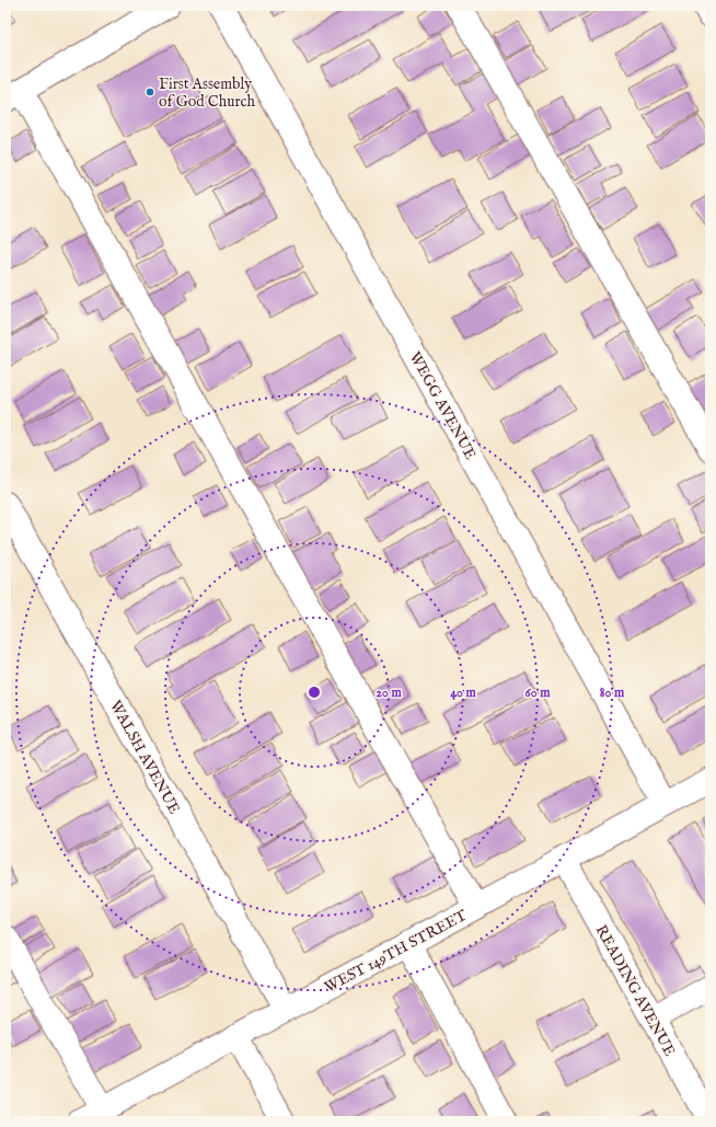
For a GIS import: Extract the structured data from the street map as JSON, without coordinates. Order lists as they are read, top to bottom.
{
  "streets": {
    "street": [
      "WEGG AVENUE",
      "WALSH AVENUE",
      "WEST 149TH STREET",
      "READING AVENUE"
    ]
  },
  "crossings": [
    ["WEGG AVENUE", "WEST 149TH STREET"],
    ["WALSH AVENUE", "WEST 149TH STREET"],
    ["WEST 149TH STREET", "READING AVENUE"]
  ],
  "places": ["First Assembly of God Church"],
  "rings": [
    "20 m",
    "40 m",
    "60 m",
    "80 m"
  ]
}
